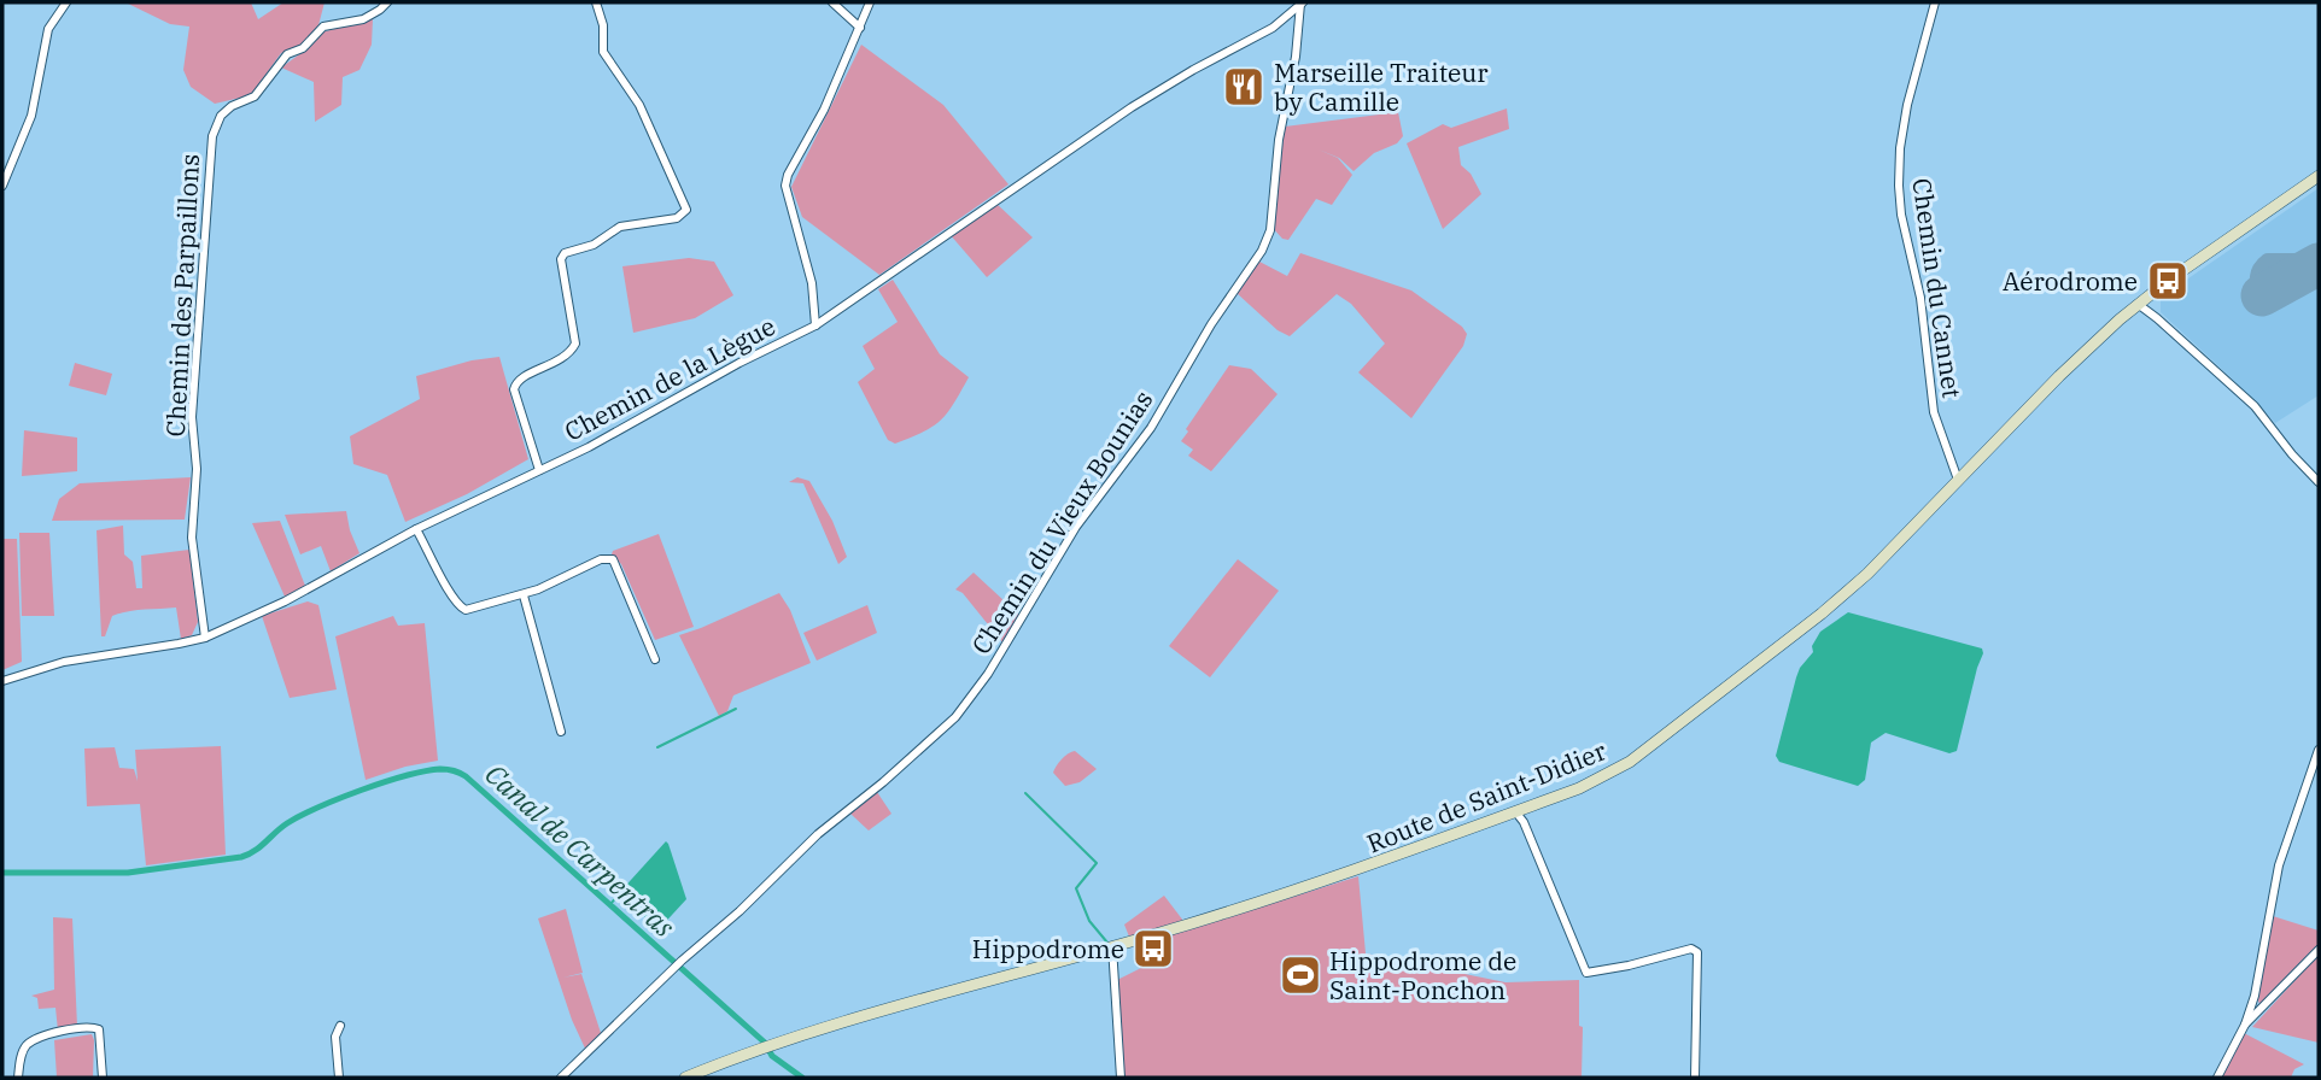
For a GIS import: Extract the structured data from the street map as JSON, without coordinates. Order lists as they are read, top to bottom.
{
  "streets": {
    "main road": ["Route de Saint-Didier"],
    "street": [
      "Chemin du Cannet",
      "Chemin des Parpaillons",
      "Chemin de la Lègue",
      "Chemin du Vieux Bounias"
    ]
  },
  "crossings": [
    ["Chemin du Cannet", "Route de Saint-Didier"],
    ["Chemin des Parpaillons", "Chemin de la Lègue"],
    ["Chemin de la Lègue", "Chemin du Vieux Bounias"]
  ],
  "water": ["Canal de Carpentras"],
  "places": {
    "restaurant": ["Marseille Traiteur by Camille"],
    "bus stop": ["Aérodrome", "Hippodrome"],
    "sports": ["Hippodrome de Saint-Ponchon"]
  }
}
